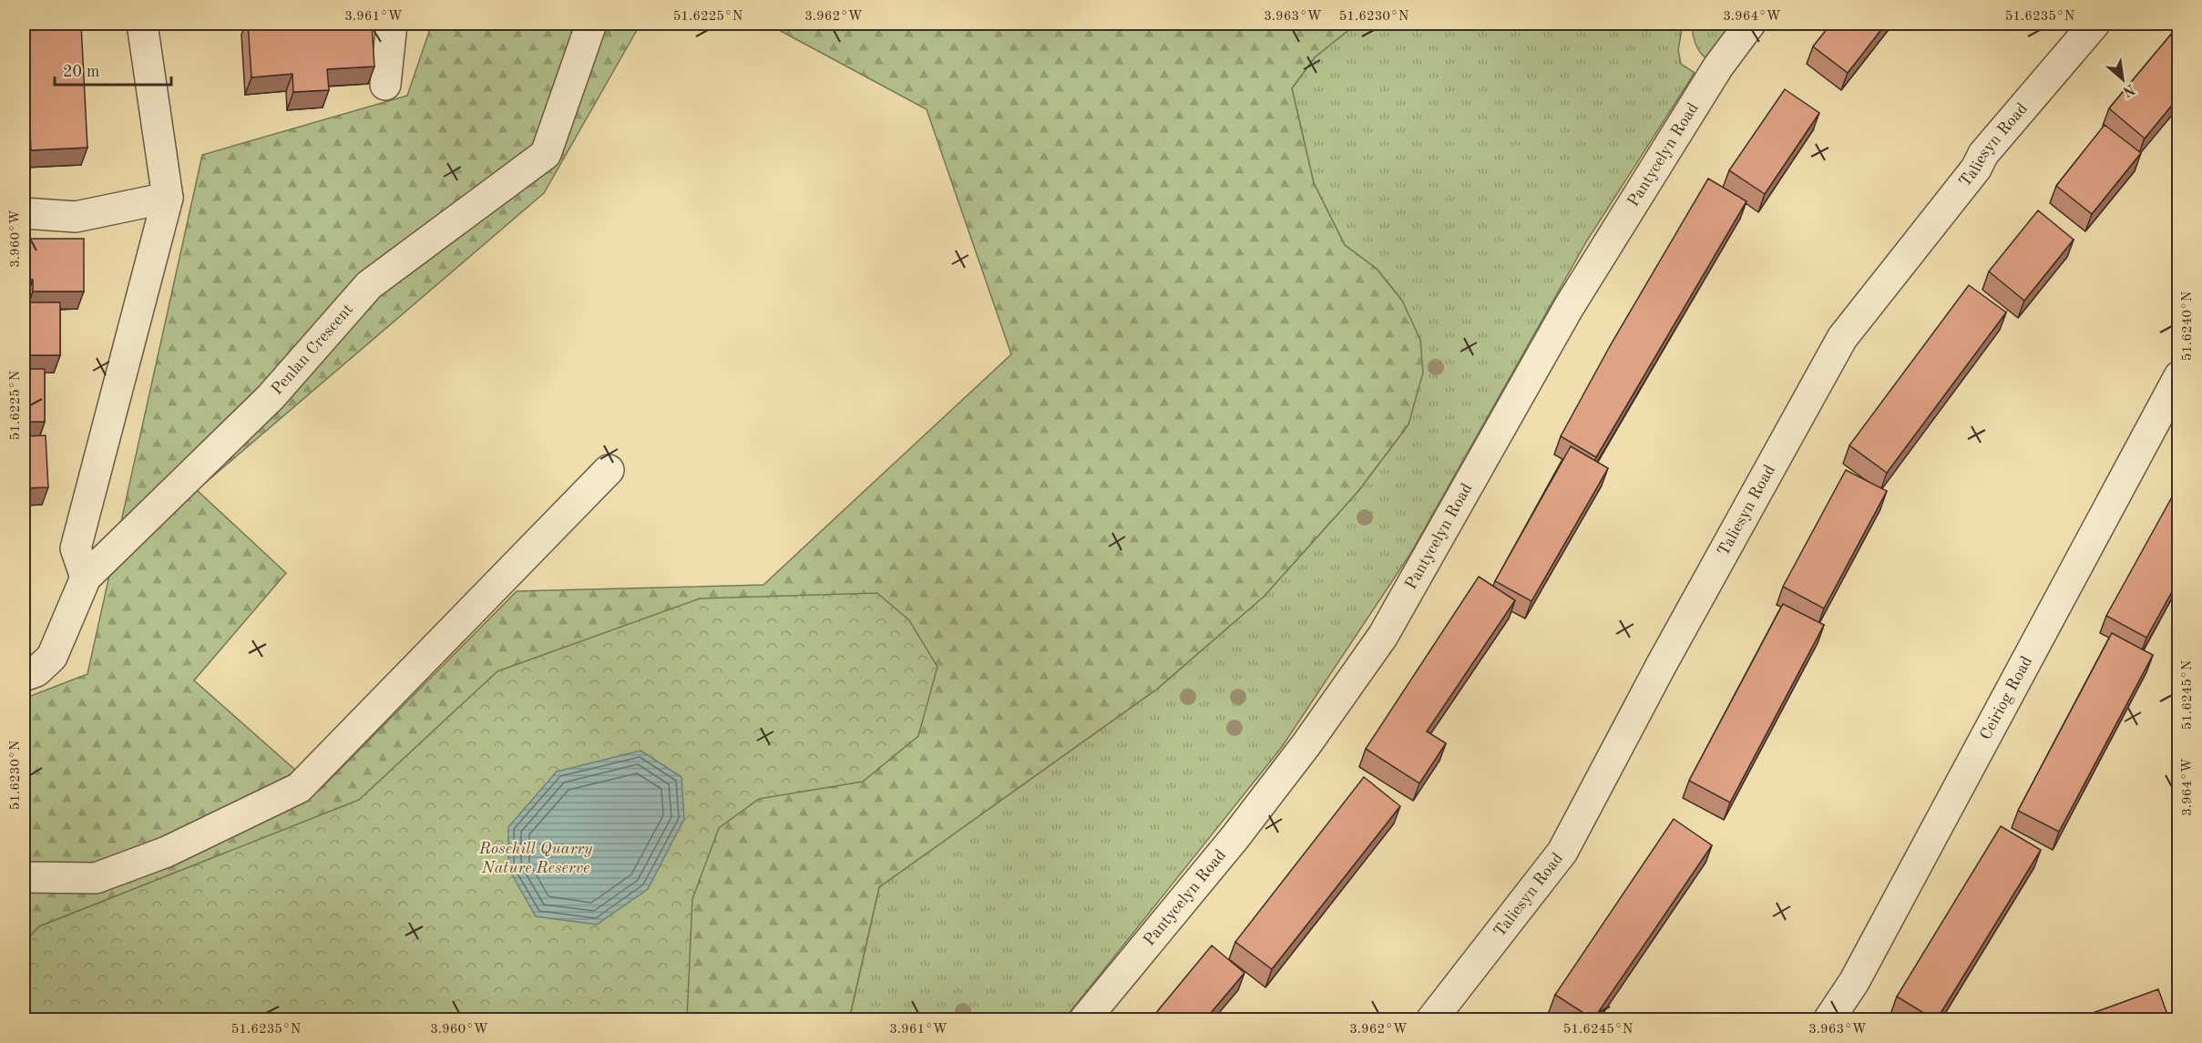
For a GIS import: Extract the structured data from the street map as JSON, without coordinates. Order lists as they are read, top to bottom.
{
  "streets": {
    "street": [
      "Taliesyn Road",
      "Pantycelyn Road",
      "Penlan Crescent",
      "Ceiriog Road"
    ]
  },
  "parks": ["Rosehill Quarry Nature Reserve"],
  "scale_bar": "20 m",
  "north": "bottom right",
  "coordinates": [
    "3.961°W",
    "51.6225°N",
    "3.962°W",
    "3.963°W",
    "51.6230°N",
    "3.964°W",
    "51.6235°N",
    "3.960°W",
    "51.6240°N",
    "51.6245°N"
  ]
}
